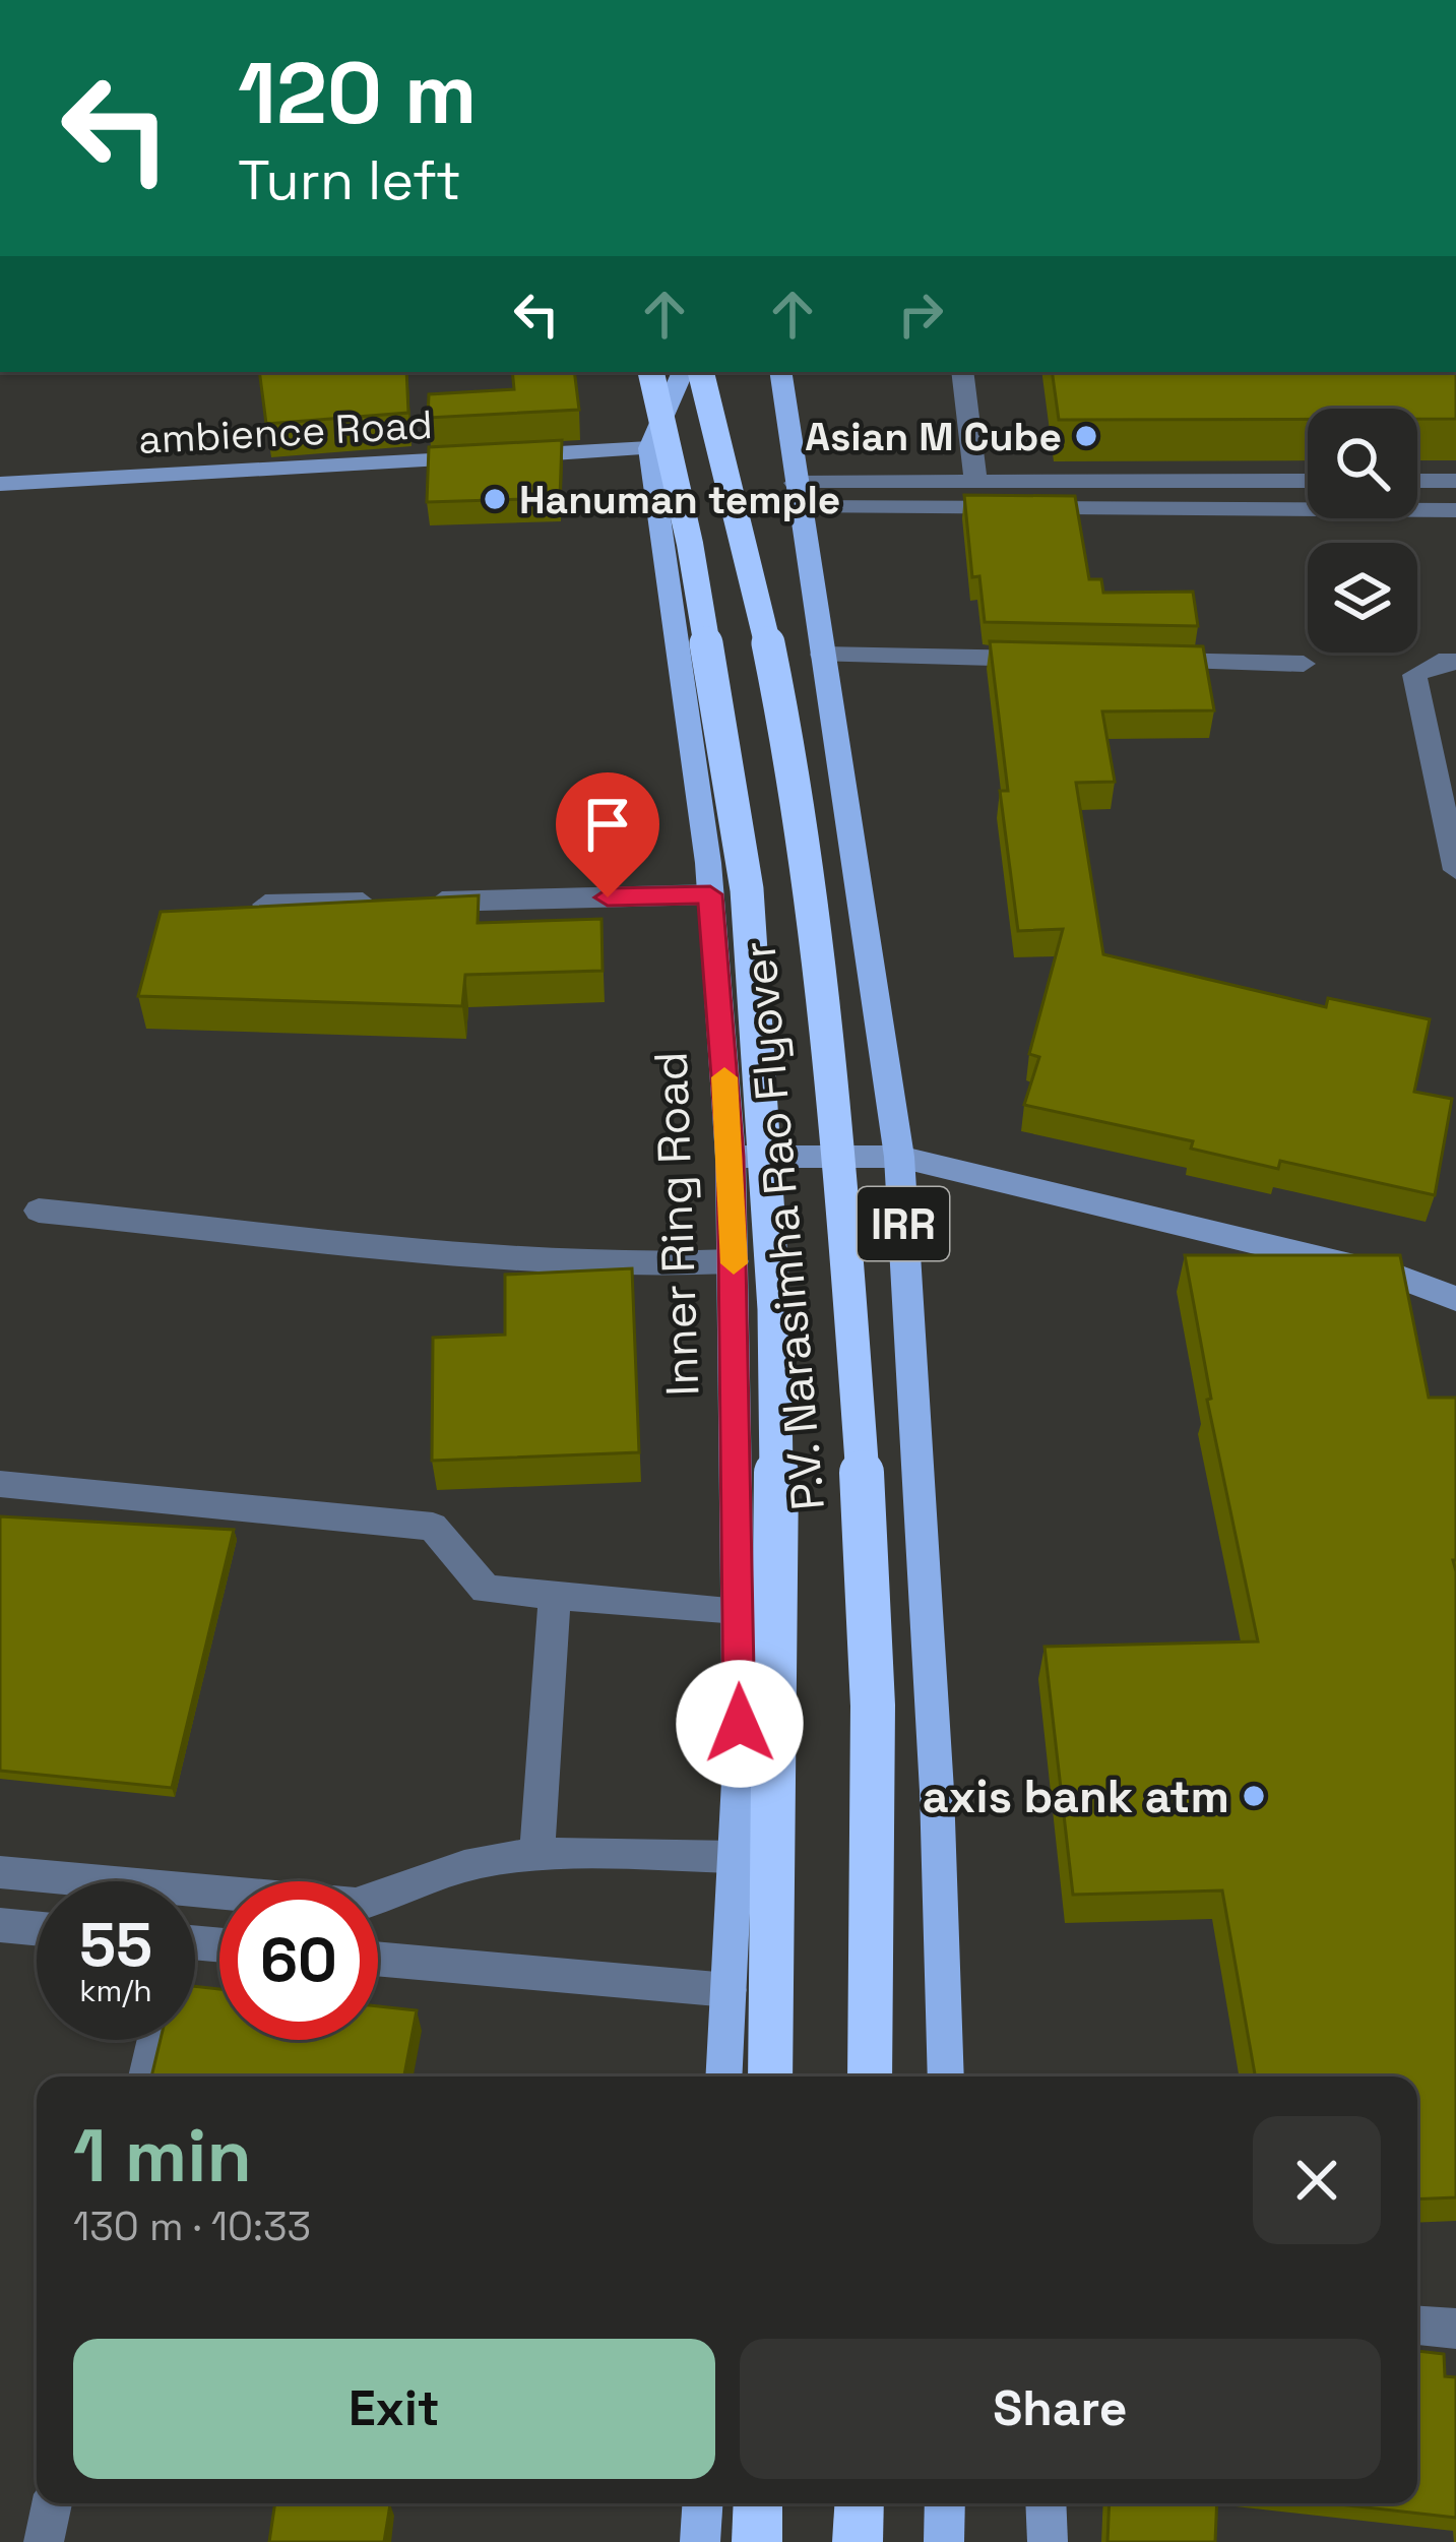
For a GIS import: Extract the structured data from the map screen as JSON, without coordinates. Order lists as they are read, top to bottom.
{
  "streets": {
    "highway": ["P.V. Narasimha Rao Flyover"],
    "main road": ["Inner Ring Road", "IRR"],
    "street": ["ambience Road"]
  },
  "crossings": [
    ["ambience Road", "Inner Ring Road"]
  ],
  "places": ["Asian M Cube", "Hanuman temple", "axis bank atm"],
  "page": {
    "turn": ["120 m", "Turn left"],
    "speed": "55 km/h",
    "limit": "60",
    "heading": ["1 min", "130 m · 10:33"],
    "buttons": ["Exit", "Share"]
  }
}
